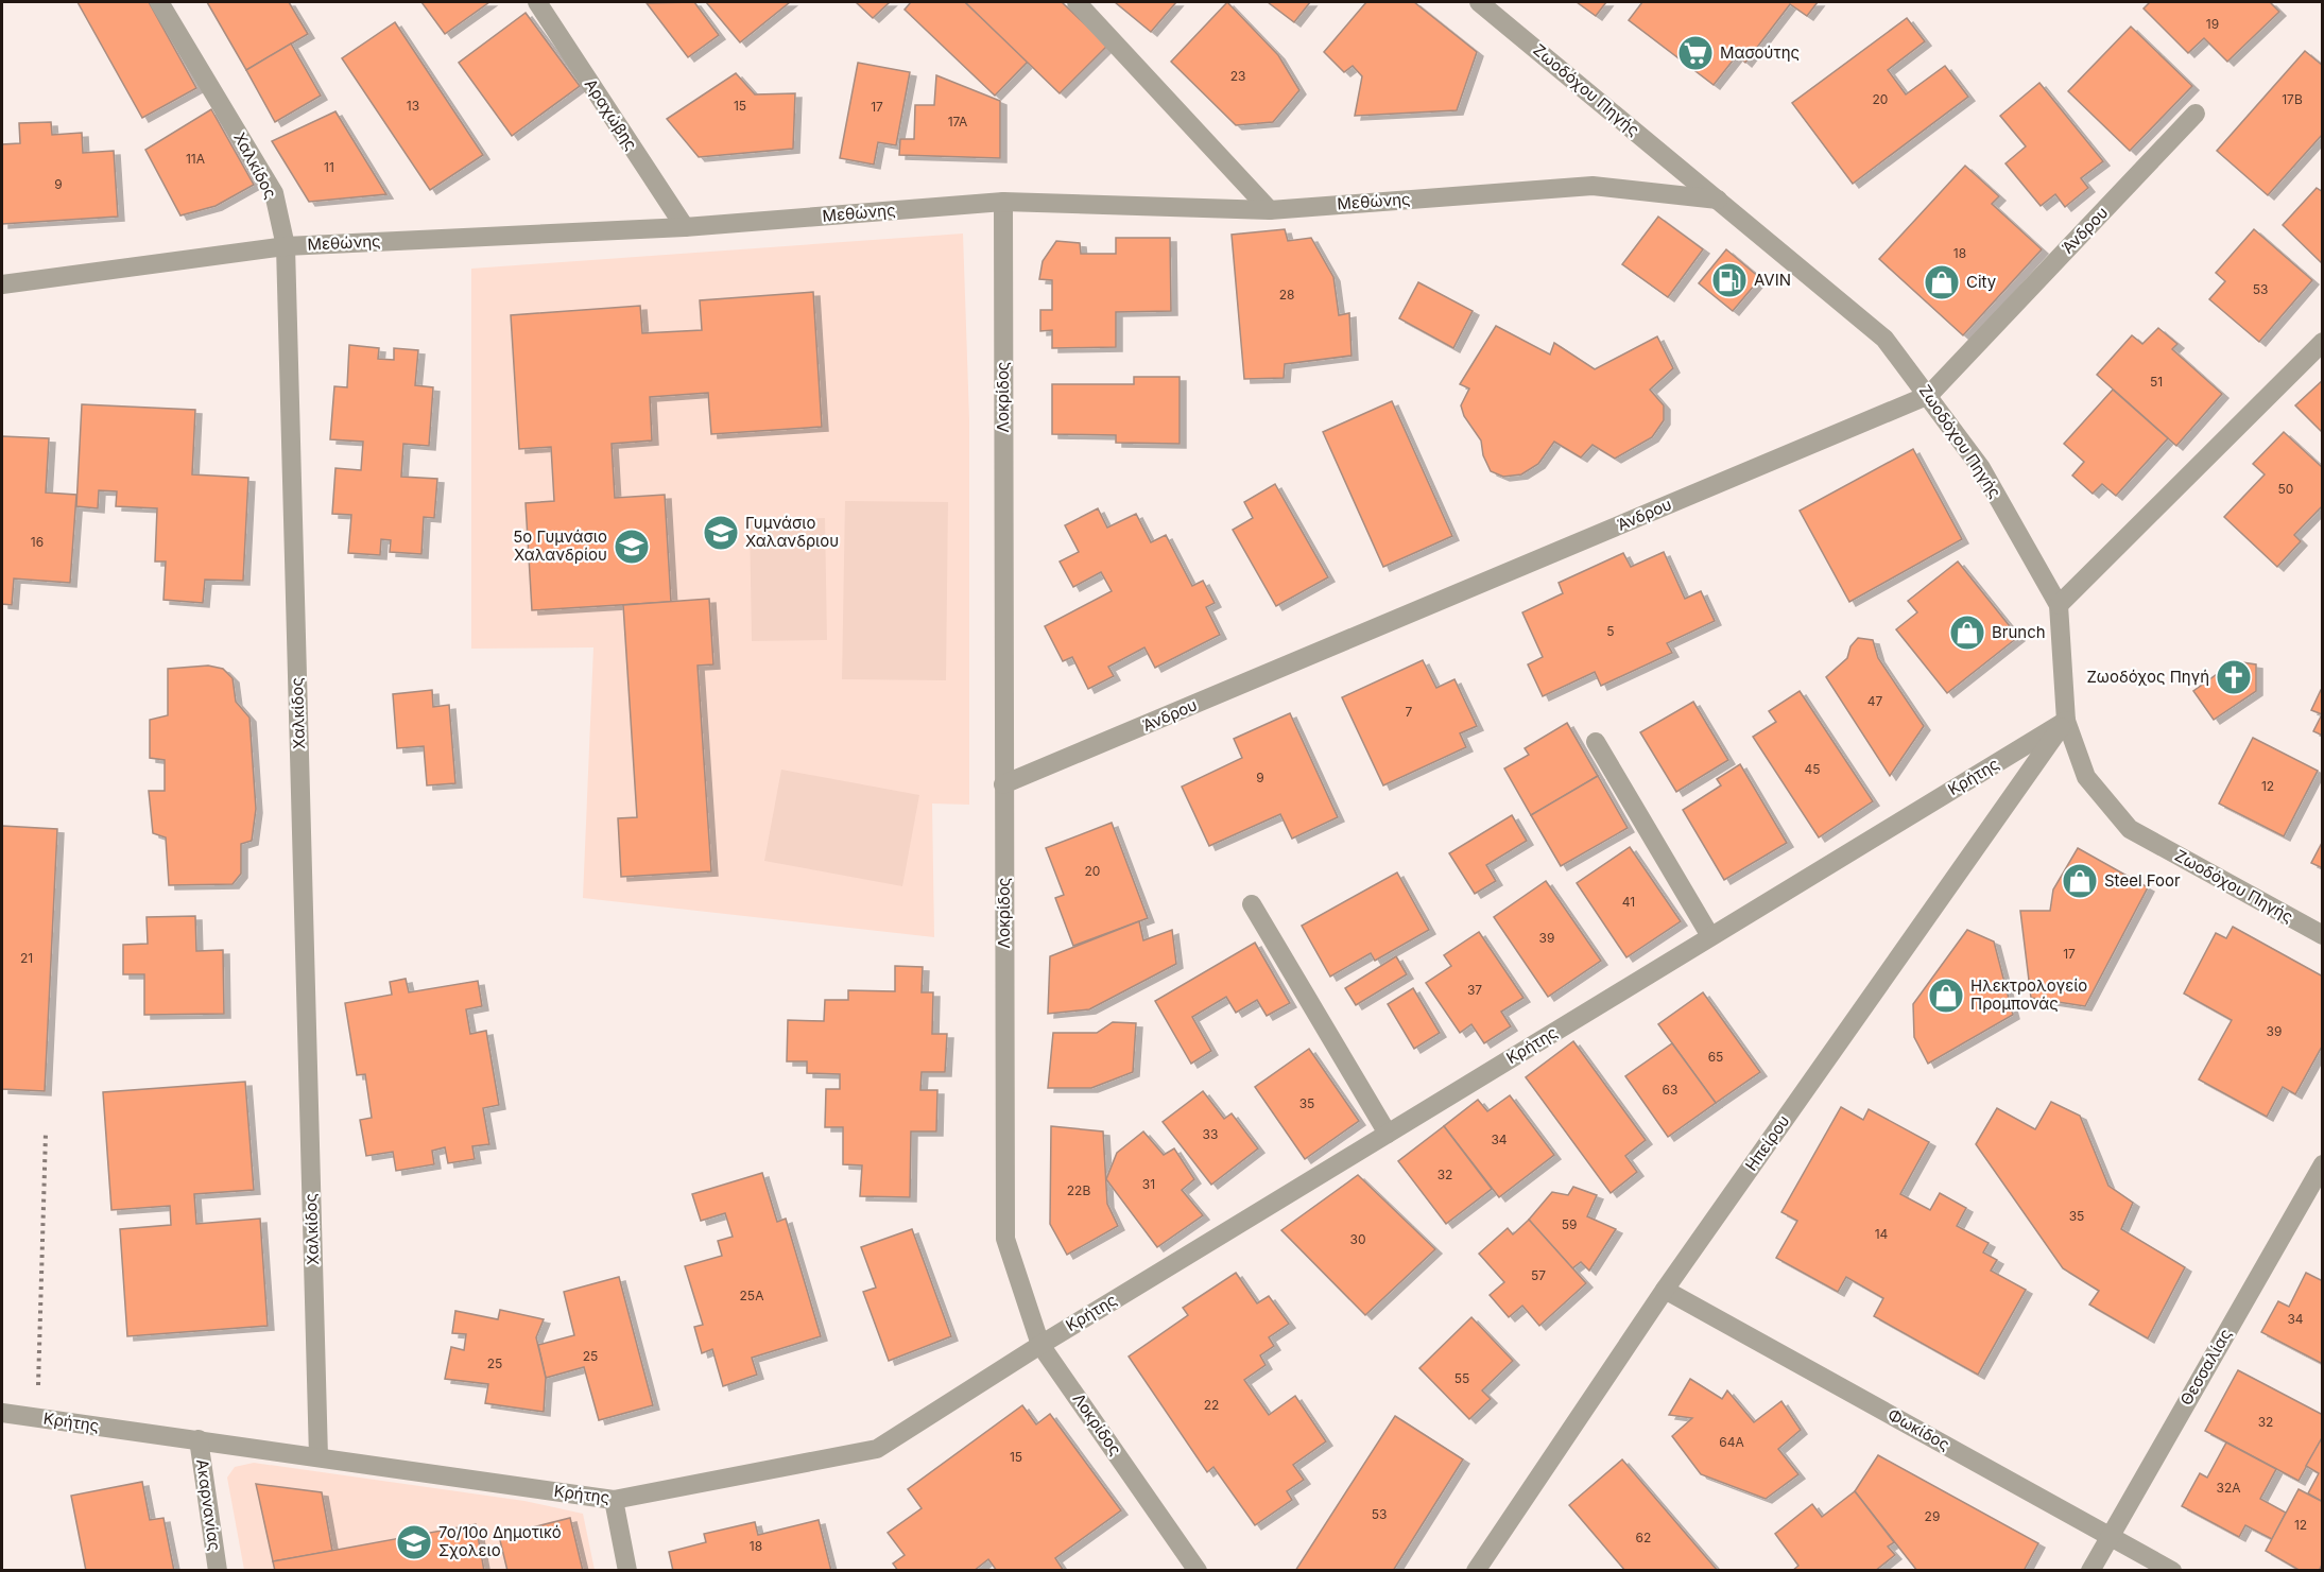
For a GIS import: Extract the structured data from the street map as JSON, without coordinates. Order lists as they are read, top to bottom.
{
  "streets": {
    "street": [
      "Ζωοδόχου Πηγής",
      "Αραχώβης",
      "Χαλκίδος",
      "Μεθώνης",
      "Άνδρου",
      "Λοκρίδος",
      "Κρήτης",
      "Ηπείρου",
      "Θεσσαλίας",
      "Φωκίδος",
      "Ακαρνανίας"
    ]
  },
  "crossings": [
    ["Ζωοδόχου Πηγής", "Μεθώνης"],
    ["Ζωοδόχου Πηγής", "Άνδρου"],
    ["Ζωοδόχου Πηγής", "Κρήτης"],
    ["Ζωοδόχου Πηγής", "Ηπείρου"],
    ["Αραχώβης", "Μεθώνης"],
    ["Χαλκίδος", "Μεθώνης"],
    ["Χαλκίδος", "Κρήτης"],
    ["Μεθώνης", "Λοκρίδος"],
    ["Άνδρου", "Λοκρίδος"],
    ["Λοκρίδος", "Κρήτης"],
    ["Κρήτης", "Ηπείρου"],
    ["Κρήτης", "Ακαρνανίας"],
    ["Ηπείρου", "Φωκίδος"],
    ["Θεσσαλίας", "Φωκίδος"]
  ],
  "places": {
    "supermarket": ["Μασούτης"],
    "fuel station": ["AVIN"],
    "shop": [
      "City",
      "Brunch",
      "Steel Foor",
      "Ηλεκτρολογείο Προμπονάς"
    ],
    "school or university": ["Γυμνάσιο Χαλανδριου", "5ο Γυμνάσιο Χαλανδρίου", "7ο/10ο Δημοτικό Σχολειο"],
    "church": ["Ζωοδόχος Πηγή"]
  },
  "house_numbers": [
    "19",
    "23",
    "20",
    "17Β",
    "13",
    "15",
    "17",
    "17Α",
    "11Α",
    "11",
    "9",
    "18",
    "53",
    "28",
    "51",
    "50",
    "16",
    "5",
    "47",
    "7",
    "45",
    "9",
    "12",
    "20",
    "41",
    "39",
    "17",
    "21",
    "37",
    "39",
    "65",
    "63",
    "35",
    "33",
    "34",
    "32",
    "31",
    "22Β",
    "35",
    "59",
    "14",
    "30",
    "57",
    "25Α",
    "34",
    "25",
    "25",
    "55",
    "22",
    "32",
    "64Α",
    "15",
    "32Α",
    "53",
    "29",
    "12",
    "62",
    "18"
  ]
}
